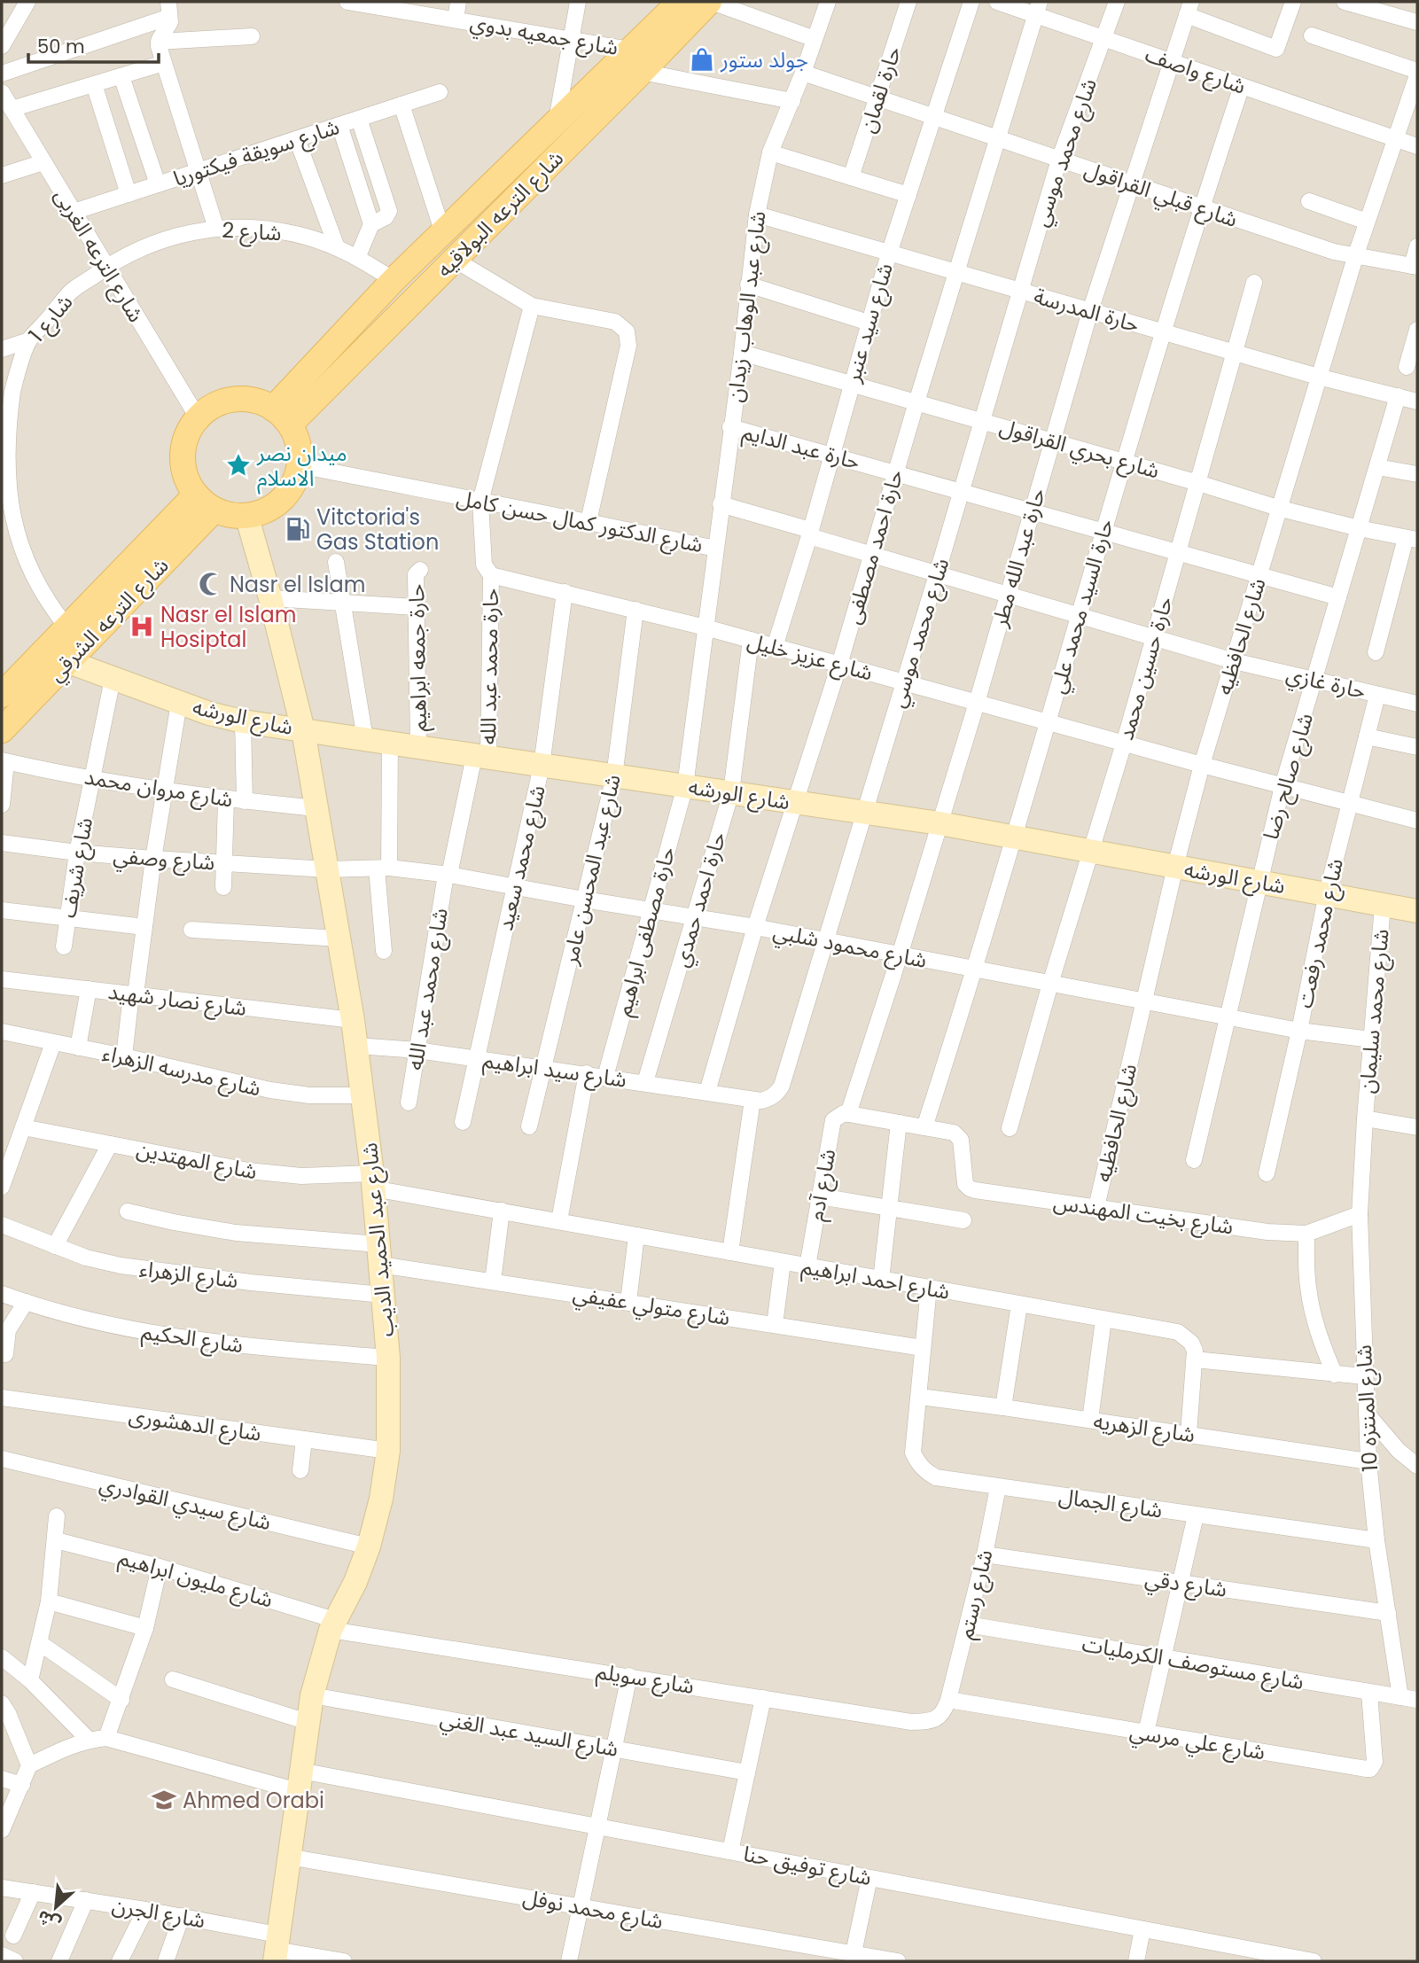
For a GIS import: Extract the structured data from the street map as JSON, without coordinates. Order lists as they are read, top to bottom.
{
  "streets": {
    "main road": ["شارع الترعه البولاقيه", "شارع الترعه الشرقي"],
    "street": [
      "شارع جمعيه بدوي",
      "شارع واصف",
      "حارة لقمان",
      "شارع سويقة فيكتوريا",
      "شارع محمد موسي",
      "شارع قبلي القراقول",
      "شارع 2",
      "شارع الترعه الغربى",
      "شارع عبد الوهاب زيدان",
      "حارة المدرسة",
      "شارع 1",
      "شارع سيد عنبر",
      "حارة عبد الدايم",
      "شارع بحري القراقول",
      "شارع الدكتور كمال حسن كامل",
      "حارة احمد مصطفى",
      "حارة عبد الله مطر",
      "حارة السيد محمد علي",
      "شارع الحافظيه",
      "شارع عزيز خليل",
      "حارة جمعه ابراهيم",
      "حارة محمد عبد الله",
      "حارة حسين محمد",
      "حارة غازي",
      "شارع الورشه",
      "شارع صالح رضا",
      "شارع مروان محمد",
      "شارع محمد سعيد",
      "شارع وصفي",
      "شارع شريف",
      "شارع عبد المحسن عامر",
      "حارة احمد حمدي",
      "حارة مصطفى ابراهيم",
      "شارع محمد رفعت",
      "شارع محمود شلبي",
      "شارع محمد عبد الله",
      "شارع نصار شهيد",
      "شارع محمد سليمان",
      "شارع سيد ابراهيم",
      "شارع مدرسه الزهراء",
      "شارع المهتدين",
      "شارع آدم",
      "شارع بخيت المهندس",
      "شارع عبد الحميد الديب",
      "شارع الزهراء",
      "شارع احمد ابراهيم",
      "شارع متولي عفيفي",
      "شارع الحكيم",
      "شارع المنتزه 10",
      "شارع الدهشورى",
      "شارع الزهريه",
      "شارع سيدي القوادري",
      "شارع الجمال",
      "شارع مليون ابراهيم",
      "شارع دقي",
      "شارع رستم",
      "شارع مستوصف الكرمليات",
      "شارع سويلم",
      "شارع السيد عبد الغني",
      "شارع علي مرسي",
      "شارع توفيق حنا",
      "شارع محمد نوفل",
      "شارع الجرن"
    ]
  },
  "crossings": [
    ["شارع جمعيه بدوي", "شارع الترعه البولاقيه"],
    ["شارع واصف", "شارع محمد موسي"],
    ["شارع واصف", "حارة احمد مصطفى"],
    ["شارع واصف", "حارة عبد الله مطر"],
    ["شارع واصف", "حارة السيد محمد علي"],
    ["شارع واصف", "شارع الحافظيه"],
    ["حارة لقمان", "شارع قبلي القراقول"],
    ["شارع سويقة فيكتوريا", "شارع الترعه الغربى"],
    ["شارع محمد موسي", "شارع قبلي القراقول"],
    ["شارع محمد موسي", "حارة المدرسة"],
    ["شارع محمد موسي", "حارة عبد الدايم"],
    ["شارع محمد موسي", "شارع بحري القراقول"],
    ["شارع محمد موسي", "شارع عزيز خليل"],
    ["شارع محمد موسي", "حارة غازي"],
    ["شارع محمد موسي", "شارع الورشه"],
    ["شارع محمد موسي", "شارع محمود شلبي"],
    ["شارع محمد موسي", "شارع سيد ابراهيم"],
    ["شارع قبلي القراقول", "شارع عبد الوهاب زيدان"],
    ["شارع قبلي القراقول", "شارع سيد عنبر"],
    ["شارع قبلي القراقول", "حارة احمد مصطفى"],
    ["شارع قبلي القراقول", "حارة عبد الله مطر"],
    ["شارع قبلي القراقول", "حارة السيد محمد علي"],
    ["شارع قبلي القراقول", "شارع الحافظيه"],
    ["شارع الترعه البولاقيه", "شارع 2"],
    ["شارع الترعه البولاقيه", "شارع الترعه الغربى"],
    ["شارع الترعه البولاقيه", "شارع الدكتور كمال حسن كامل"],
    ["شارع الترعه البولاقيه", "شارع الترعه الشرقي"],
    ["شارع الترعه البولاقيه", "شارع عبد الحميد الديب"],
    ["شارع 2", "شارع الترعه الغربى"],
    ["شارع 2", "شارع 1"],
    ["شارع الترعه الغربى", "شارع 1"],
    ["شارع الترعه الغربى", "شارع الدكتور كمال حسن كامل"],
    ["شارع الترعه الغربى", "شارع الترعه الشرقي"],
    ["شارع الترعه الغربى", "شارع عبد الحميد الديب"],
    ["شارع عبد الوهاب زيدان", "حارة المدرسة"],
    ["شارع عبد الوهاب زيدان", "حارة عبد الدايم"],
    ["شارع عبد الوهاب زيدان", "شارع بحري القراقول"],
    ["شارع عبد الوهاب زيدان", "شارع الدكتور كمال حسن كامل"],
    ["شارع عبد الوهاب زيدان", "شارع عزيز خليل"],
    ["شارع عبد الوهاب زيدان", "حارة غازي"],
    ["شارع عبد الوهاب زيدان", "حارة مصطفى ابراهيم"],
    ["حارة المدرسة", "شارع سيد عنبر"],
    ["حارة المدرسة", "حارة احمد مصطفى"],
    ["حارة المدرسة", "حارة عبد الله مطر"],
    ["حارة المدرسة", "حارة السيد محمد علي"],
    ["حارة المدرسة", "شارع الحافظيه"],
    ["حارة المدرسة", "حارة حسين محمد"],
    ["حارة المدرسة", "شارع صالح رضا"],
    ["شارع 1", "شارع الترعه الشرقي"],
    ["شارع سيد عنبر", "حارة عبد الدايم"],
    ["شارع سيد عنبر", "شارع بحري القراقول"],
    ["شارع سيد عنبر", "شارع عزيز خليل"],
    ["شارع سيد عنبر", "حارة غازي"],
    ["حارة عبد الدايم", "حارة احمد مصطفى"],
    ["حارة عبد الدايم", "حارة عبد الله مطر"],
    ["حارة عبد الدايم", "حارة السيد محمد علي"],
    ["حارة عبد الدايم", "شارع الحافظيه"],
    ["حارة عبد الدايم", "حارة حسين محمد"],
    ["حارة عبد الدايم", "شارع صالح رضا"],
    ["شارع بحري القراقول", "حارة احمد مصطفى"],
    ["شارع بحري القراقول", "حارة عبد الله مطر"],
    ["شارع بحري القراقول", "حارة السيد محمد علي"],
    ["شارع بحري القراقول", "شارع الحافظيه"],
    ["شارع بحري القراقول", "حارة حسين محمد"],
    ["شارع بحري القراقول", "شارع صالح رضا"],
    ["شارع الدكتور كمال حسن كامل", "شارع الترعه الشرقي"],
    ["شارع الدكتور كمال حسن كامل", "شارع عبد الحميد الديب"],
    ["حارة احمد مصطفى", "شارع عزيز خليل"],
    ["حارة احمد مصطفى", "حارة غازي"],
    ["حارة احمد مصطفى", "شارع الورشه"],
    ["حارة احمد مصطفى", "شارع محمود شلبي"],
    ["حارة احمد مصطفى", "شارع سيد ابراهيم"],
    ["حارة عبد الله مطر", "شارع عزيز خليل"],
    ["حارة عبد الله مطر", "حارة غازي"],
    ["حارة عبد الله مطر", "شارع الورشه"],
    ["حارة عبد الله مطر", "شارع محمود شلبي"],
    ["حارة عبد الله مطر", "شارع آدم"],
    ["حارة السيد محمد علي", "شارع عزيز خليل"],
    ["حارة السيد محمد علي", "حارة غازي"],
    ["حارة السيد محمد علي", "شارع الورشه"],
    ["حارة السيد محمد علي", "شارع محمود شلبي"],
    ["حارة السيد محمد علي", "شارع بخيت المهندس"],
    ["شارع الترعه الشرقي", "شارع الورشه"],
    ["شارع الترعه الشرقي", "شارع عبد الحميد الديب"],
    ["شارع الحافظيه", "شارع عزيز خليل"],
    ["شارع الحافظيه", "حارة غازي"],
    ["شارع الحافظيه", "شارع الورشه"],
    ["شارع الحافظيه", "شارع محمود شلبي"],
    ["شارع الحافظيه", "شارع بخيت المهندس"],
    ["شارع عزيز خليل", "حارة محمد عبد الله"],
    ["شارع عزيز خليل", "حارة حسين محمد"],
    ["شارع عزيز خليل", "شارع صالح رضا"],
    ["شارع عزيز خليل", "شارع محمد سعيد"],
    ["شارع عزيز خليل", "شارع عبد المحسن عامر"],
    ["شارع عزيز خليل", "حارة احمد حمدي"],
    ["شارع عزيز خليل", "حارة مصطفى ابراهيم"],
    ["شارع عزيز خليل", "شارع محمد رفعت"],
    ["حارة جمعه ابراهيم", "شارع الورشه"],
    ["حارة جمعه ابراهيم", "شارع محمود شلبي"],
    ["حارة محمد عبد الله", "شارع الورشه"],
    ["حارة محمد عبد الله", "شارع محمد عبد الله"],
    ["حارة حسين محمد", "حارة غازي"],
    ["حارة حسين محمد", "شارع الورشه"],
    ["حارة حسين محمد", "شارع محمود شلبي"],
    ["حارة غازي", "شارع صالح رضا"],
    ["حارة غازي", "شارع محمد رفعت"],
    ["شارع الورشه", "شارع صالح رضا"],
    ["شارع الورشه", "شارع محمد سعيد"],
    ["شارع الورشه", "شارع شريف"],
    ["شارع الورشه", "شارع عبد المحسن عامر"],
    ["شارع الورشه", "حارة احمد حمدي"],
    ["شارع الورشه", "حارة مصطفى ابراهيم"],
    ["شارع الورشه", "شارع محمد رفعت"],
    ["شارع الورشه", "شارع محمد عبد الله"],
    ["شارع الورشه", "شارع محمد سليمان"],
    ["شارع الورشه", "شارع عبد الحميد الديب"],
    ["شارع صالح رضا", "شارع محمود شلبي"],
    ["شارع مروان محمد", "شارع شريف"],
    ["شارع مروان محمد", "شارع عبد الحميد الديب"],
    ["شارع محمد سعيد", "شارع محمود شلبي"],
    ["شارع محمد سعيد", "شارع سيد ابراهيم"],
    ["شارع وصفي", "شارع شريف"],
    ["شارع وصفي", "شارع محمود شلبي"],
    ["شارع وصفي", "شارع عبد الحميد الديب"],
    ["شارع عبد المحسن عامر", "شارع محمود شلبي"],
    ["شارع عبد المحسن عامر", "شارع سيد ابراهيم"],
    ["حارة احمد حمدي", "شارع محمود شلبي"],
    ["حارة احمد حمدي", "شارع سيد ابراهيم"],
    ["حارة مصطفى ابراهيم", "شارع محمود شلبي"],
    ["حارة مصطفى ابراهيم", "شارع سيد ابراهيم"],
    ["شارع محمد رفعت", "شارع محمود شلبي"],
    ["شارع محمود شلبي", "شارع محمد عبد الله"],
    ["شارع محمود شلبي", "شارع محمد سليمان"],
    ["شارع محمود شلبي", "شارع عبد الحميد الديب"],
    ["شارع محمد عبد الله", "شارع سيد ابراهيم"],
    ["شارع نصار شهيد", "شارع عبد الحميد الديب"],
    ["شارع محمد سليمان", "شارع المنتزه 10"],
    ["شارع سيد ابراهيم", "شارع عبد الحميد الديب"],
    ["شارع مدرسه الزهراء", "شارع عبد الحميد الديب"],
    ["شارع المهتدين", "شارع عبد الحميد الديب"],
    ["شارع المهتدين", "شارع احمد ابراهيم"],
    ["شارع آدم", "شارع احمد ابراهيم"],
    ["شارع بخيت المهندس", "شارع المنتزه 10"],
    ["شارع عبد الحميد الديب", "شارع الزهراء"],
    ["شارع عبد الحميد الديب", "شارع احمد ابراهيم"],
    ["شارع عبد الحميد الديب", "شارع متولي عفيفي"],
    ["شارع عبد الحميد الديب", "شارع الحكيم"],
    ["شارع عبد الحميد الديب", "شارع الدهشورى"],
    ["شارع عبد الحميد الديب", "شارع سيدي القوادري"],
    ["شارع عبد الحميد الديب", "شارع مليون ابراهيم"],
    ["شارع عبد الحميد الديب", "شارع سويلم"],
    ["شارع عبد الحميد الديب", "شارع السيد عبد الغني"],
    ["شارع عبد الحميد الديب", "شارع توفيق حنا"],
    ["شارع عبد الحميد الديب", "شارع محمد نوفل"],
    ["شارع عبد الحميد الديب", "شارع الجرن"],
    ["شارع احمد ابراهيم", "شارع الجمال"],
    ["شارع متولي عفيفي", "شارع الجمال"],
    ["شارع المنتزه 10", "شارع الزهريه"],
    ["شارع المنتزه 10", "شارع الجمال"],
    ["شارع المنتزه 10", "شارع دقي"],
    ["شارع المنتزه 10", "شارع مستوصف الكرمليات"],
    ["شارع الزهريه", "شارع الجمال"],
    ["شارع الجمال", "شارع رستم"],
    ["شارع مليون ابراهيم", "شارع سويلم"],
    ["شارع دقي", "شارع رستم"],
    ["شارع رستم", "شارع مستوصف الكرمليات"],
    ["شارع رستم", "شارع سويلم"],
    ["شارع رستم", "شارع علي مرسي"],
    ["شارع مستوصف الكرمليات", "شارع علي مرسي"],
    ["شارع سويلم", "شارع علي مرسي"]
  ],
  "places": {
    "shop": ["جولد ستور"],
    "place": ["ميدان نصر الاسلام"],
    "fuel station": ["Vitctoria's Gas Station"],
    "mosque": ["Nasr el Islam"],
    "hospital": ["Nasr el Islam Hosiptal"],
    "school or university": ["Ahmed Orabi"]
  },
  "scale_bar": "50 m",
  "north": "bottom left"
}
